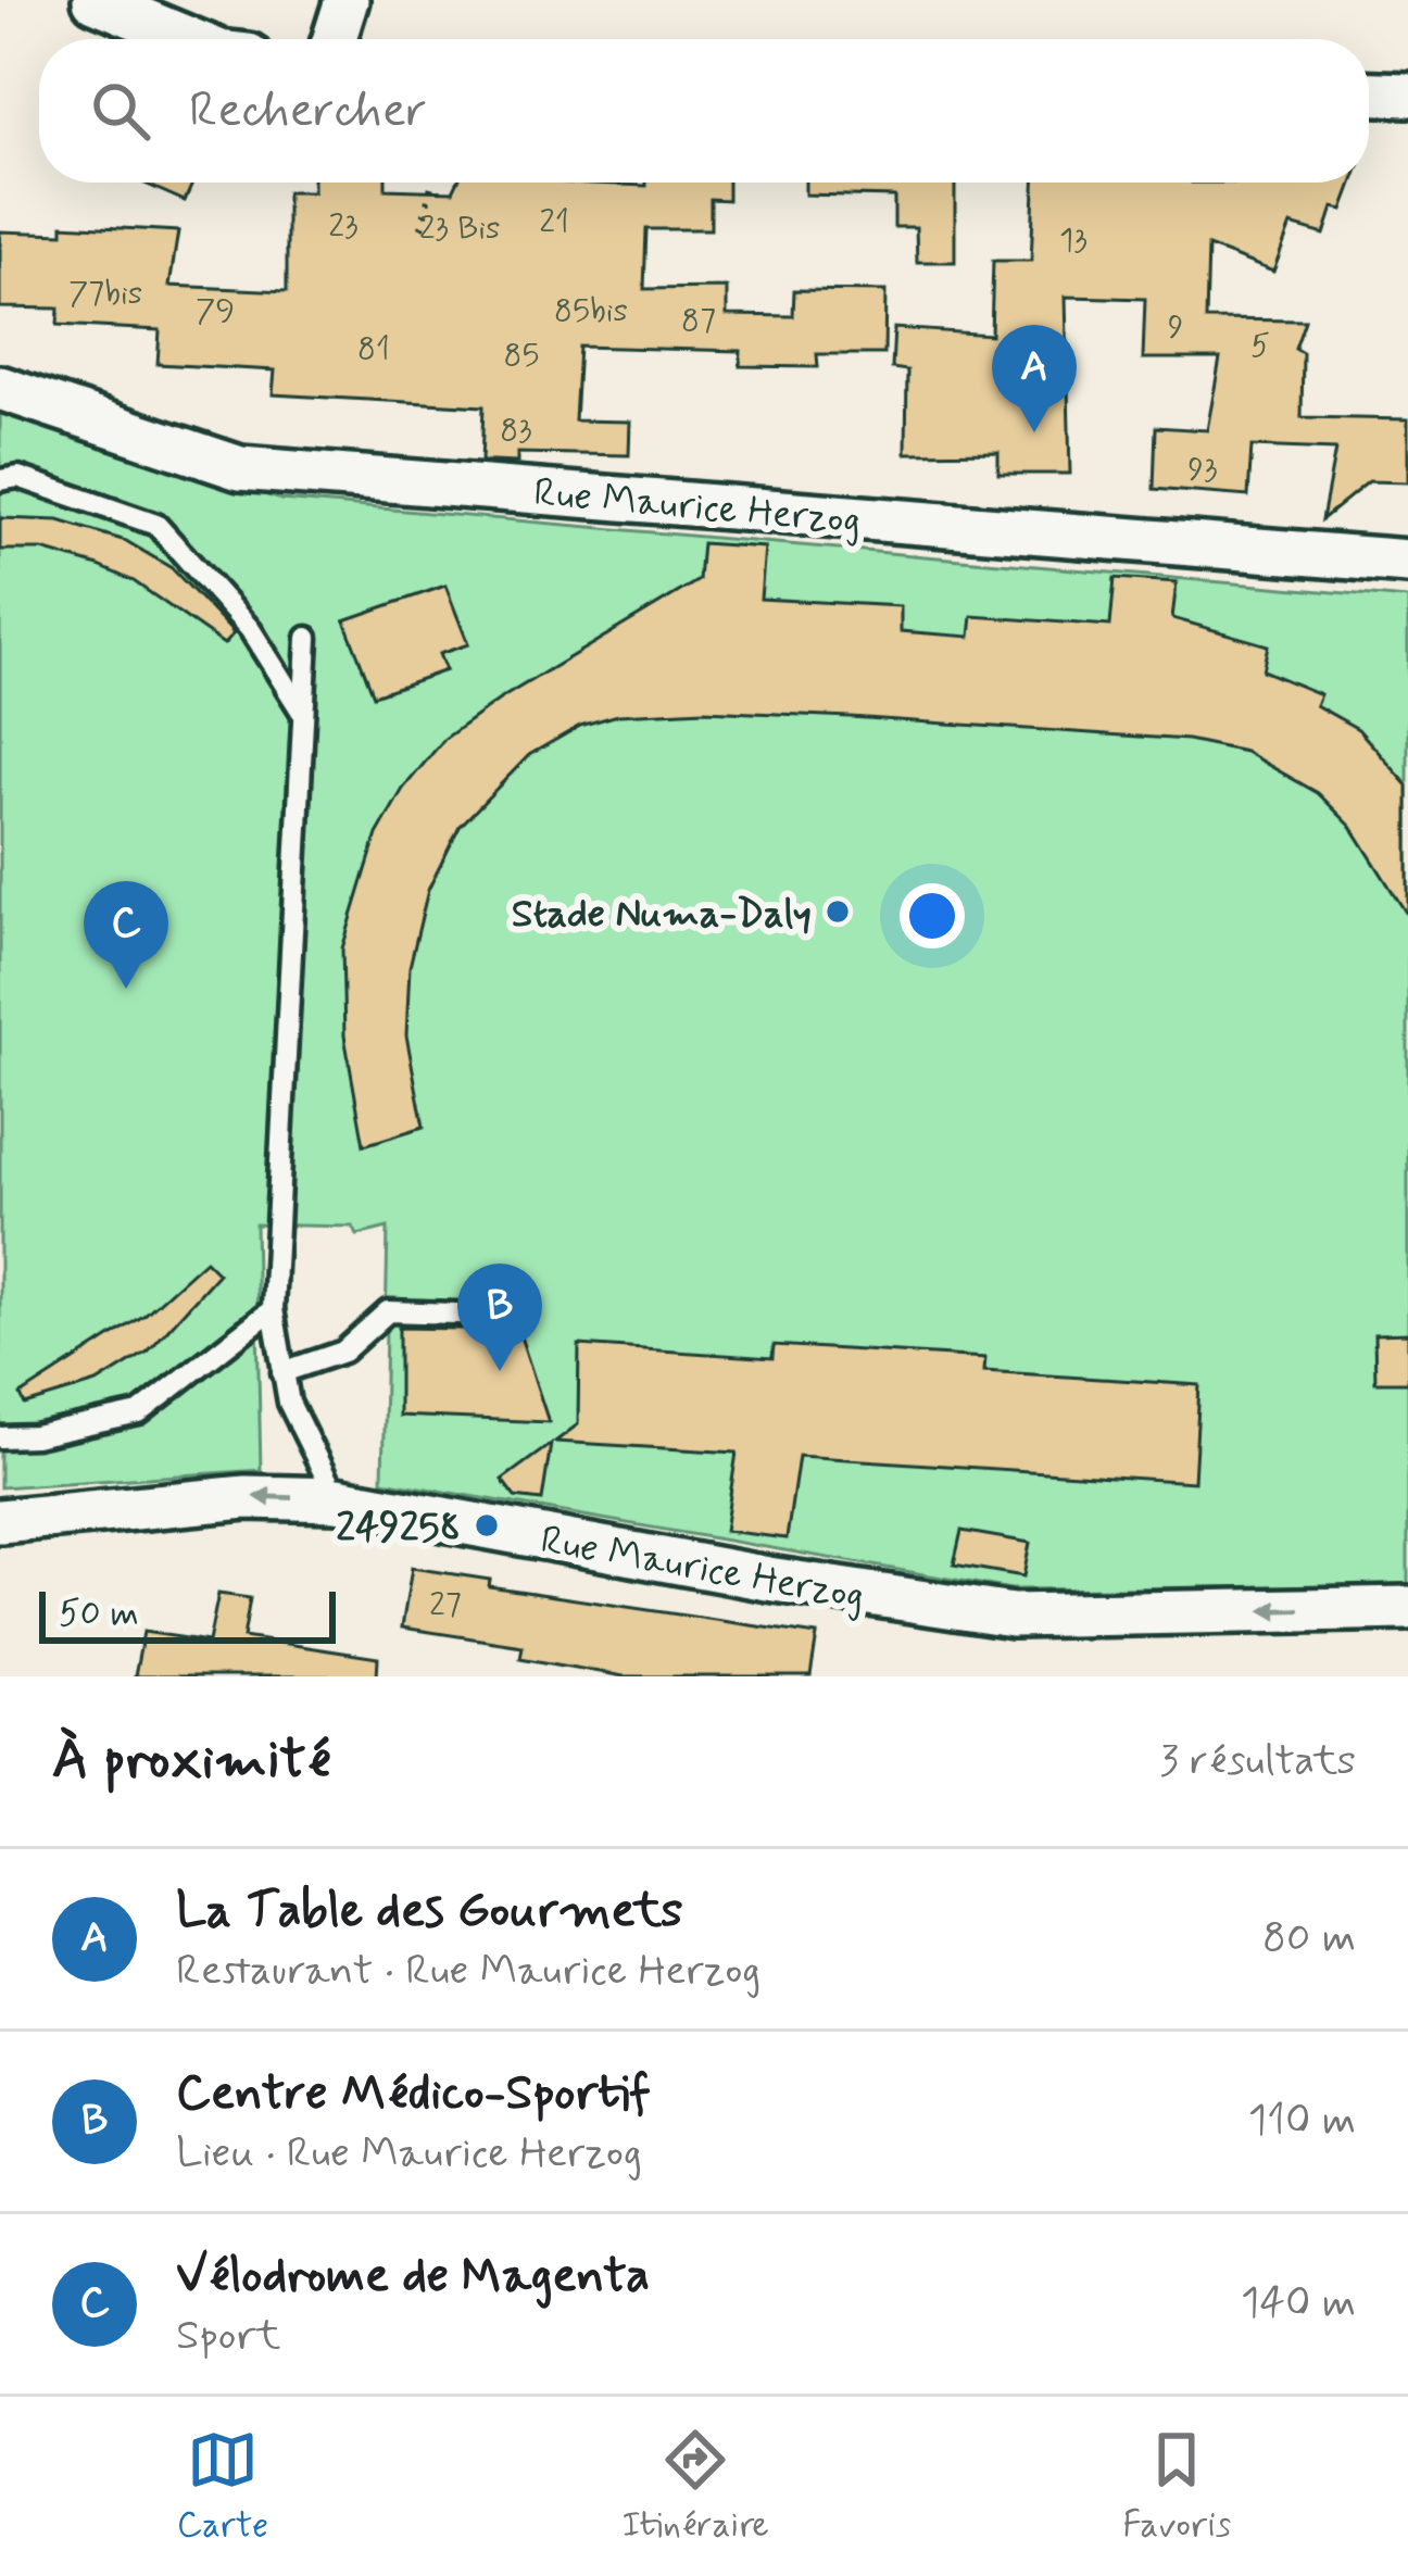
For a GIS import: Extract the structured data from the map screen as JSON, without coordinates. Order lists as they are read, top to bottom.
{
  "streets": {
    "street": ["Rue Maurice Herzog"]
  },
  "one_way": ["Rue Maurice Herzog"],
  "places": ["Stade Numa-Daly", "249258"],
  "house_numbers": [
    "21",
    "23",
    "23 Bis",
    "13",
    "77bis",
    "79",
    "85bis",
    "87",
    "9",
    "5",
    "81",
    "85",
    "83",
    "93",
    "27"
  ],
  "scale_bar": "50 m",
  "page": {
    "search": "Rechercher",
    "pins": ["A", "C", "B"],
    "scale": "50 m",
    "heading": ["À proximité", "3 résultats"],
    "list": [
      {
        "mark": "A",
        "name": "La Table des Gourmets",
        "note": "Restaurant · Rue Maurice Herzog",
        "value": "80 m"
      },
      {
        "mark": "B",
        "name": "Centre Médico-Sportif",
        "note": "Lieu · Rue Maurice Herzog",
        "value": "110 m"
      },
      {
        "mark": "C",
        "name": "Vélodrome de Magenta",
        "note": "Sport",
        "value": "140 m"
      }
    ],
    "nav": ["Carte", "Itinéraire", "Favoris"]
  }
}
